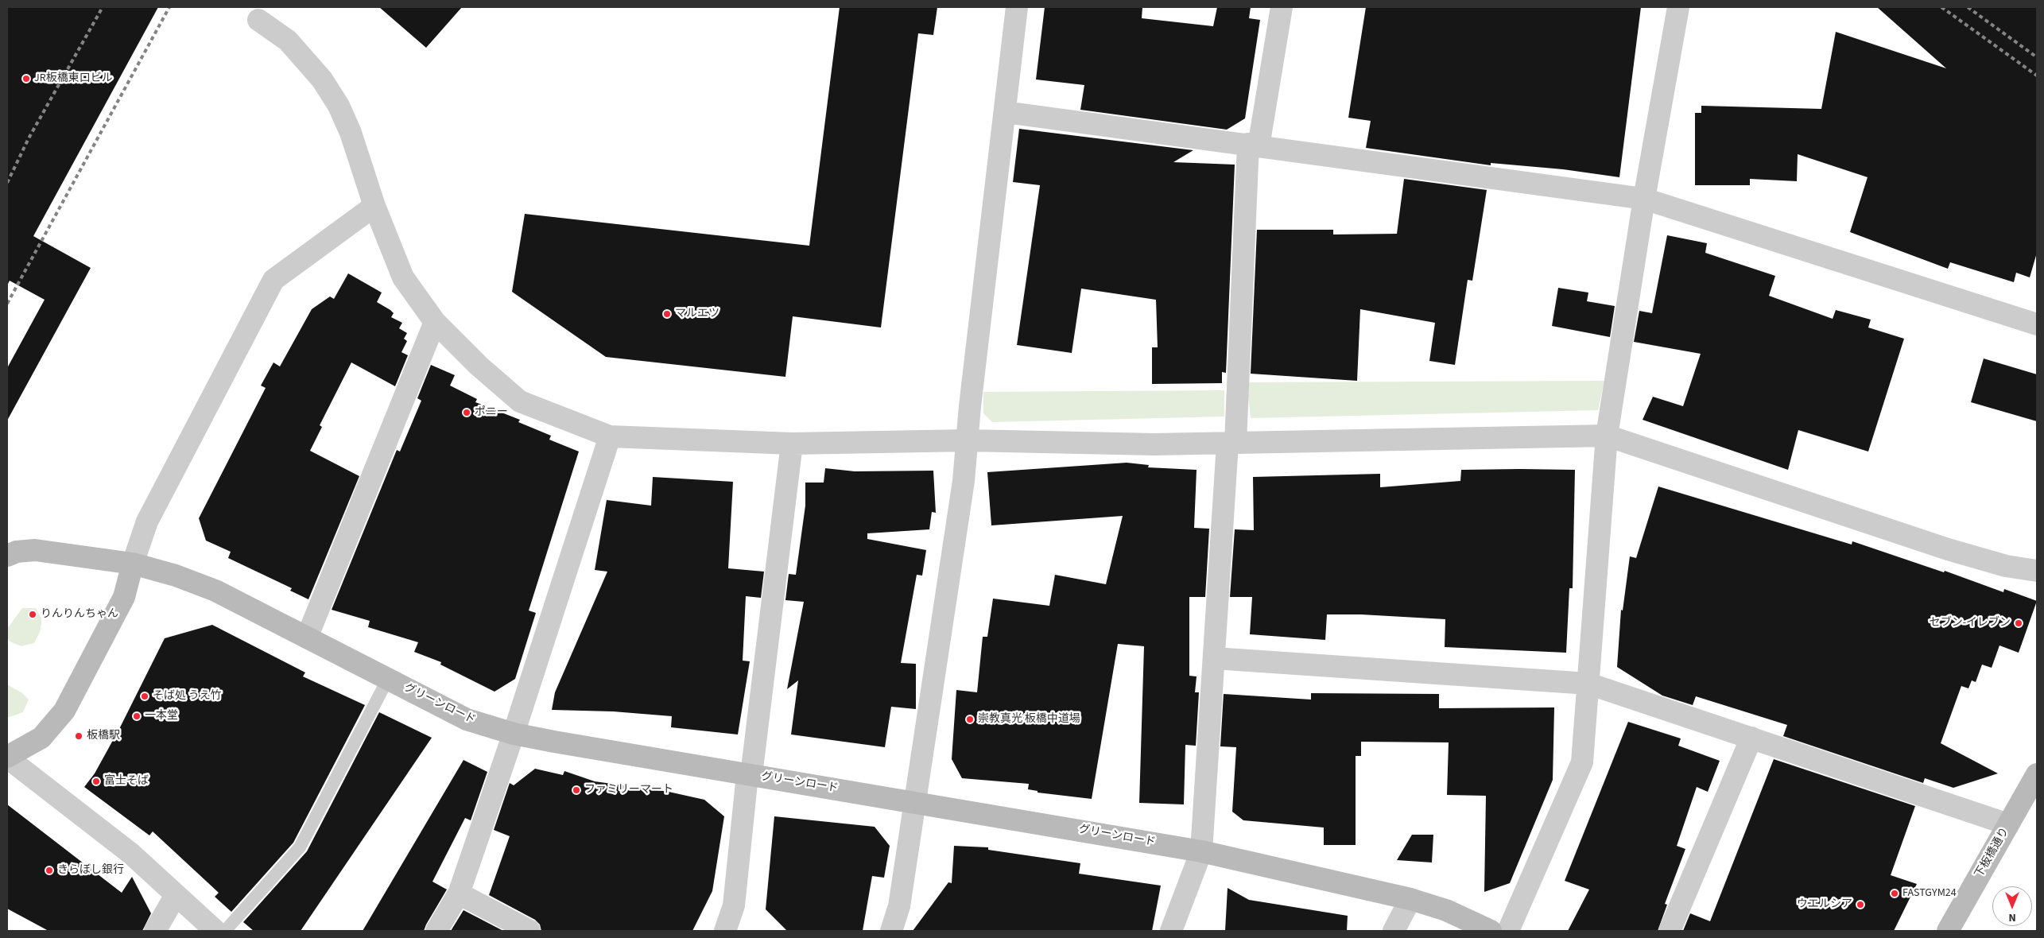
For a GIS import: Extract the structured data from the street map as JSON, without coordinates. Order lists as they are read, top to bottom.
{
  "streets": {
    "street": ["グリーンロード", "下板橋通り"]
  },
  "places": [
    "JR板橋東口ビル",
    "マルエツ",
    "ポニー",
    "りんりんちゃん",
    "セブン-イレブン",
    "そば処 うえ竹",
    "一本堂",
    "崇教真光 板橋中道場",
    "板橋駅",
    "富士そば",
    "ファミリーマート",
    "きらぼし銀行",
    "FASTGYM24",
    "ウエルシア"
  ],
  "north": "bottom"
}
